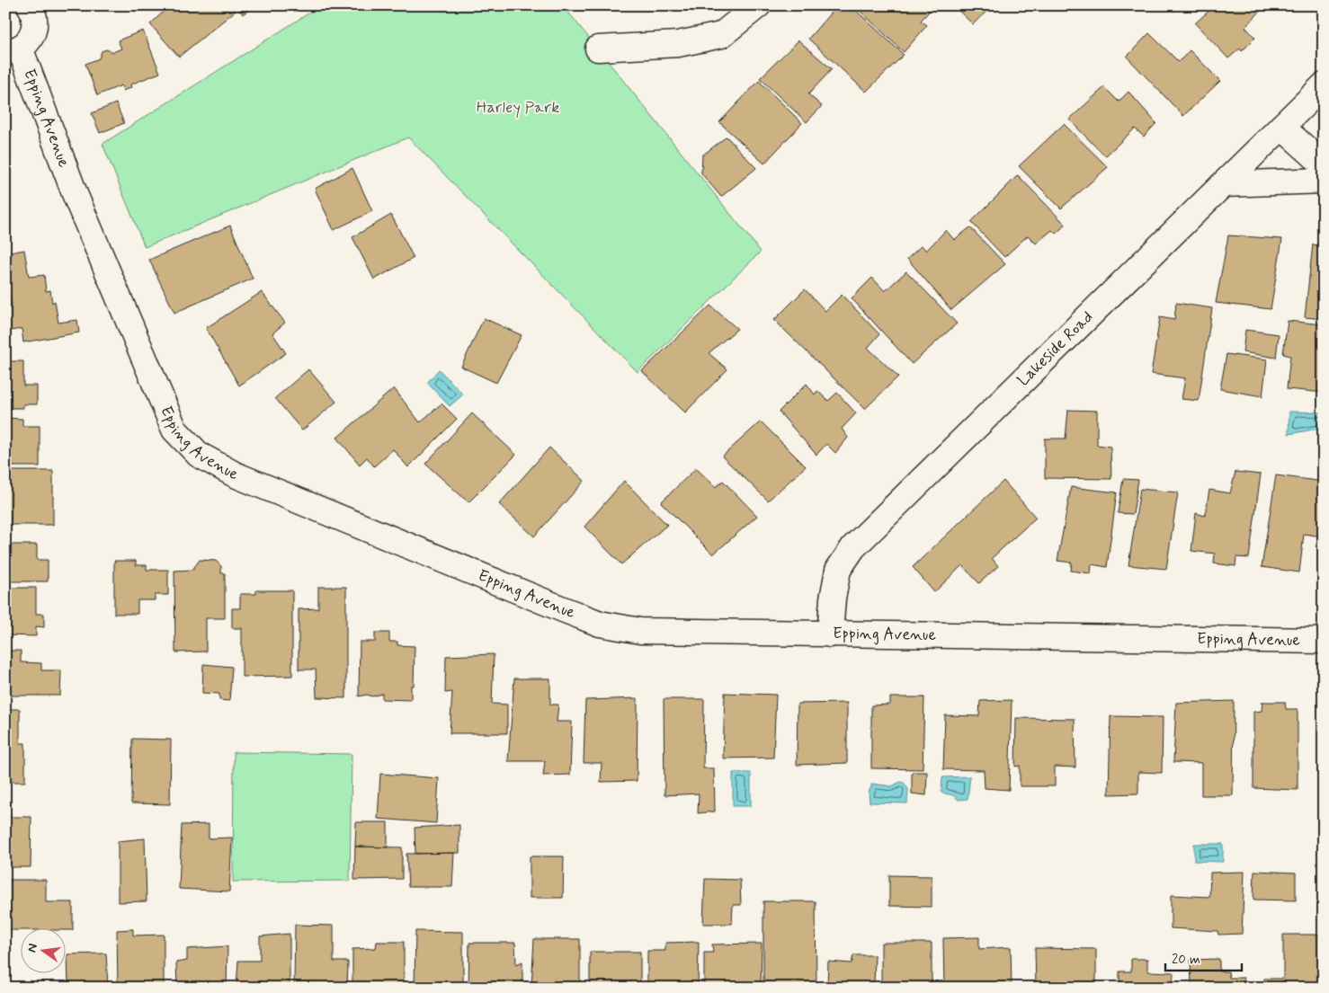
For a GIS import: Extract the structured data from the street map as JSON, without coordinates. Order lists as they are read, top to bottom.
{
  "streets": {
    "street": ["Epping Avenue", "Lakeside Road"]
  },
  "crossings": [
    ["Epping Avenue", "Lakeside Road"]
  ],
  "parks": ["Harley Park"],
  "scale_bar": "20 m",
  "north": "left"
}
